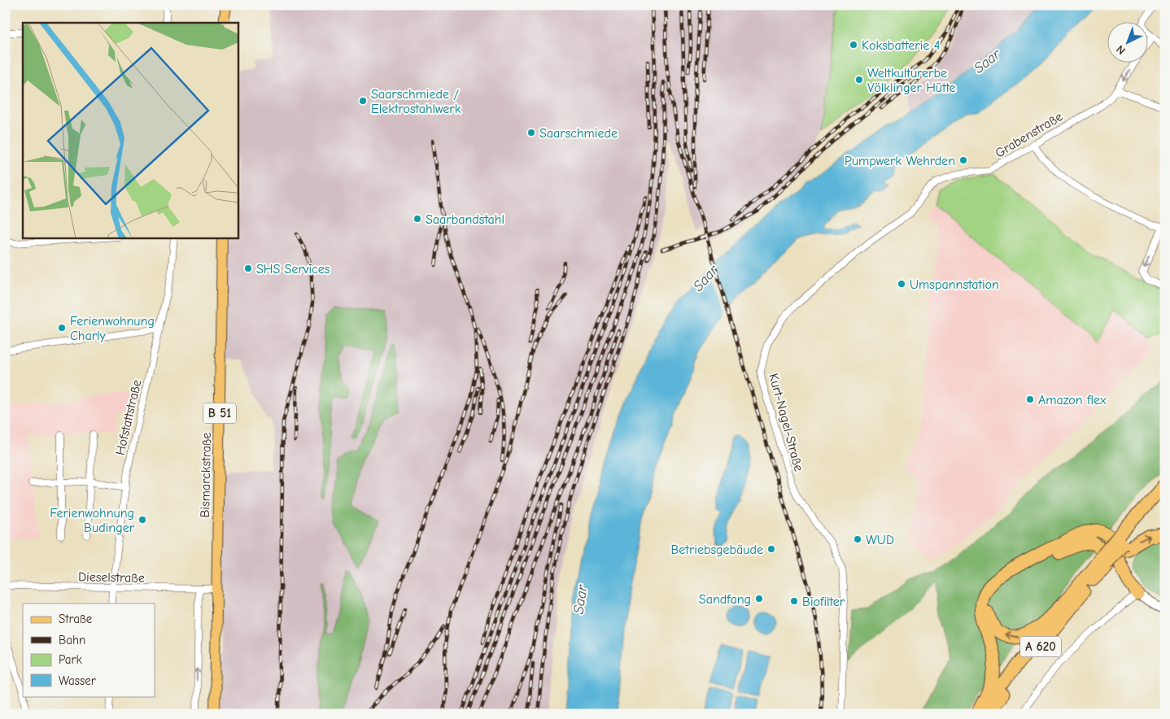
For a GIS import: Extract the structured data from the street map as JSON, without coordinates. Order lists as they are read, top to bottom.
{
  "streets": {
    "highway": ["A 620"],
    "main road": ["B 51", "Bismarckstraße"],
    "street": [
      "Grabenstraße",
      "Hofstattstraße",
      "Kurt-Nagel-Straße",
      "Dieselstraße"
    ]
  },
  "crossings": [
    ["Grabenstraße", "Kurt-Nagel-Straße"],
    ["Hofstattstraße", "Dieselstraße"],
    ["Bismarckstraße", "Dieselstraße"]
  ],
  "water": ["Saar"],
  "places": [
    "Koksbatterie 4",
    "Weltkulturerbe Völklinger Hütte",
    "Saarschmiede / Elektrostahlwerk",
    "Saarschmiede",
    "Pumpwerk Wehrden",
    "Saarbandstahl",
    "SHS Services",
    "Umspannstation",
    "Ferienwohnung Charly",
    "Amazon flex",
    "Ferienwohnung Budinger",
    "WUD",
    "Betriebsgebäude",
    "Sandfang",
    "Biofilter"
  ],
  "legend": [
    "Straße",
    "Bahn",
    "Park",
    "Wasser"
  ],
  "north": "bottom left"
}
